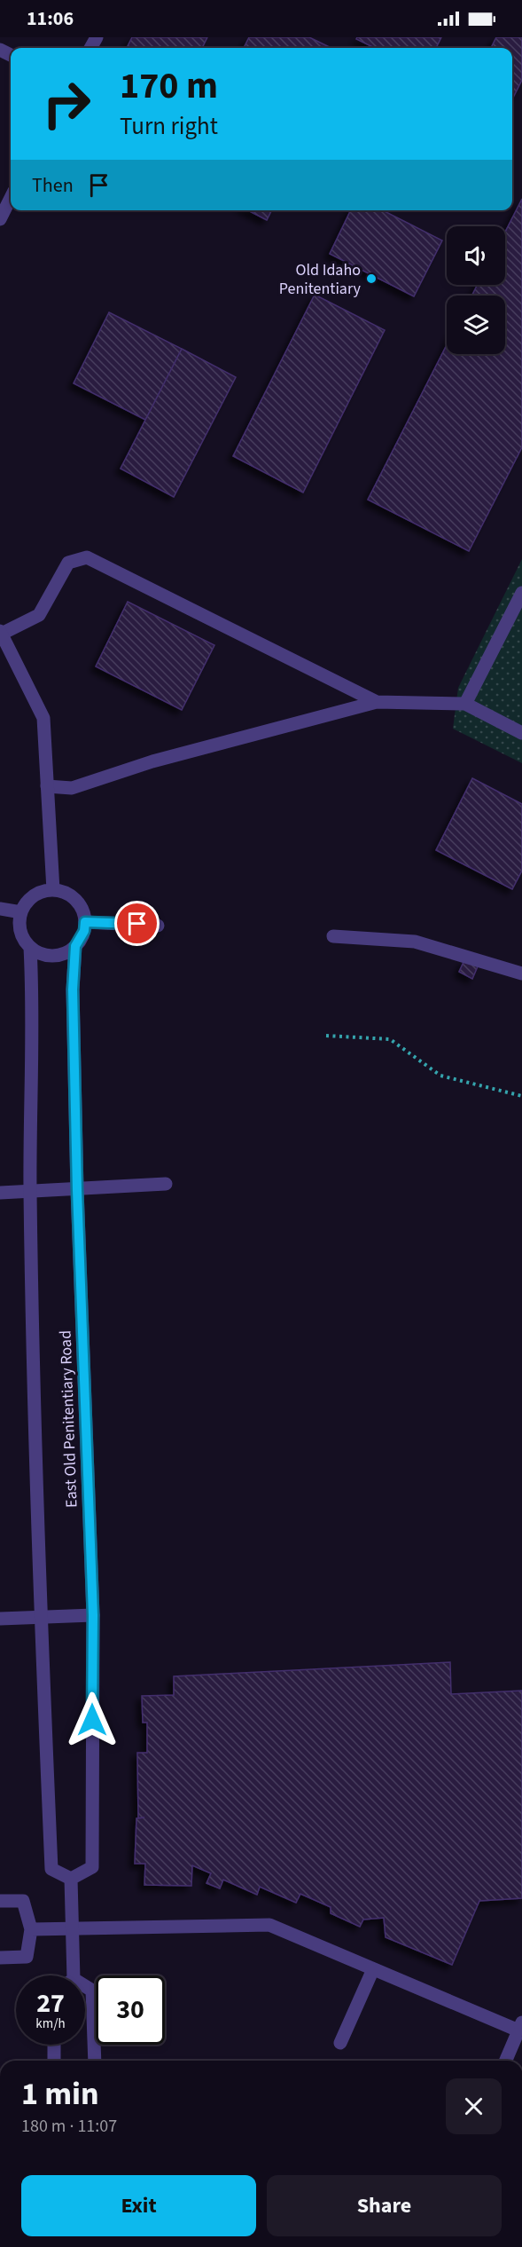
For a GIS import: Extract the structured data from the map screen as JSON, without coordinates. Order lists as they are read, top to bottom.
{
  "streets": {
    "street": ["East Old Penitentiary Road"]
  },
  "places": ["Old Idaho Penitentiary"],
  "page": {
    "status": "11:06",
    "turn": ["170 m", "Turn right"],
    "then": "Then",
    "speed": "27 km/h",
    "limit": "30",
    "heading": ["1 min", "180 m · 11:07"],
    "buttons": ["Exit", "Share"]
  }
}
